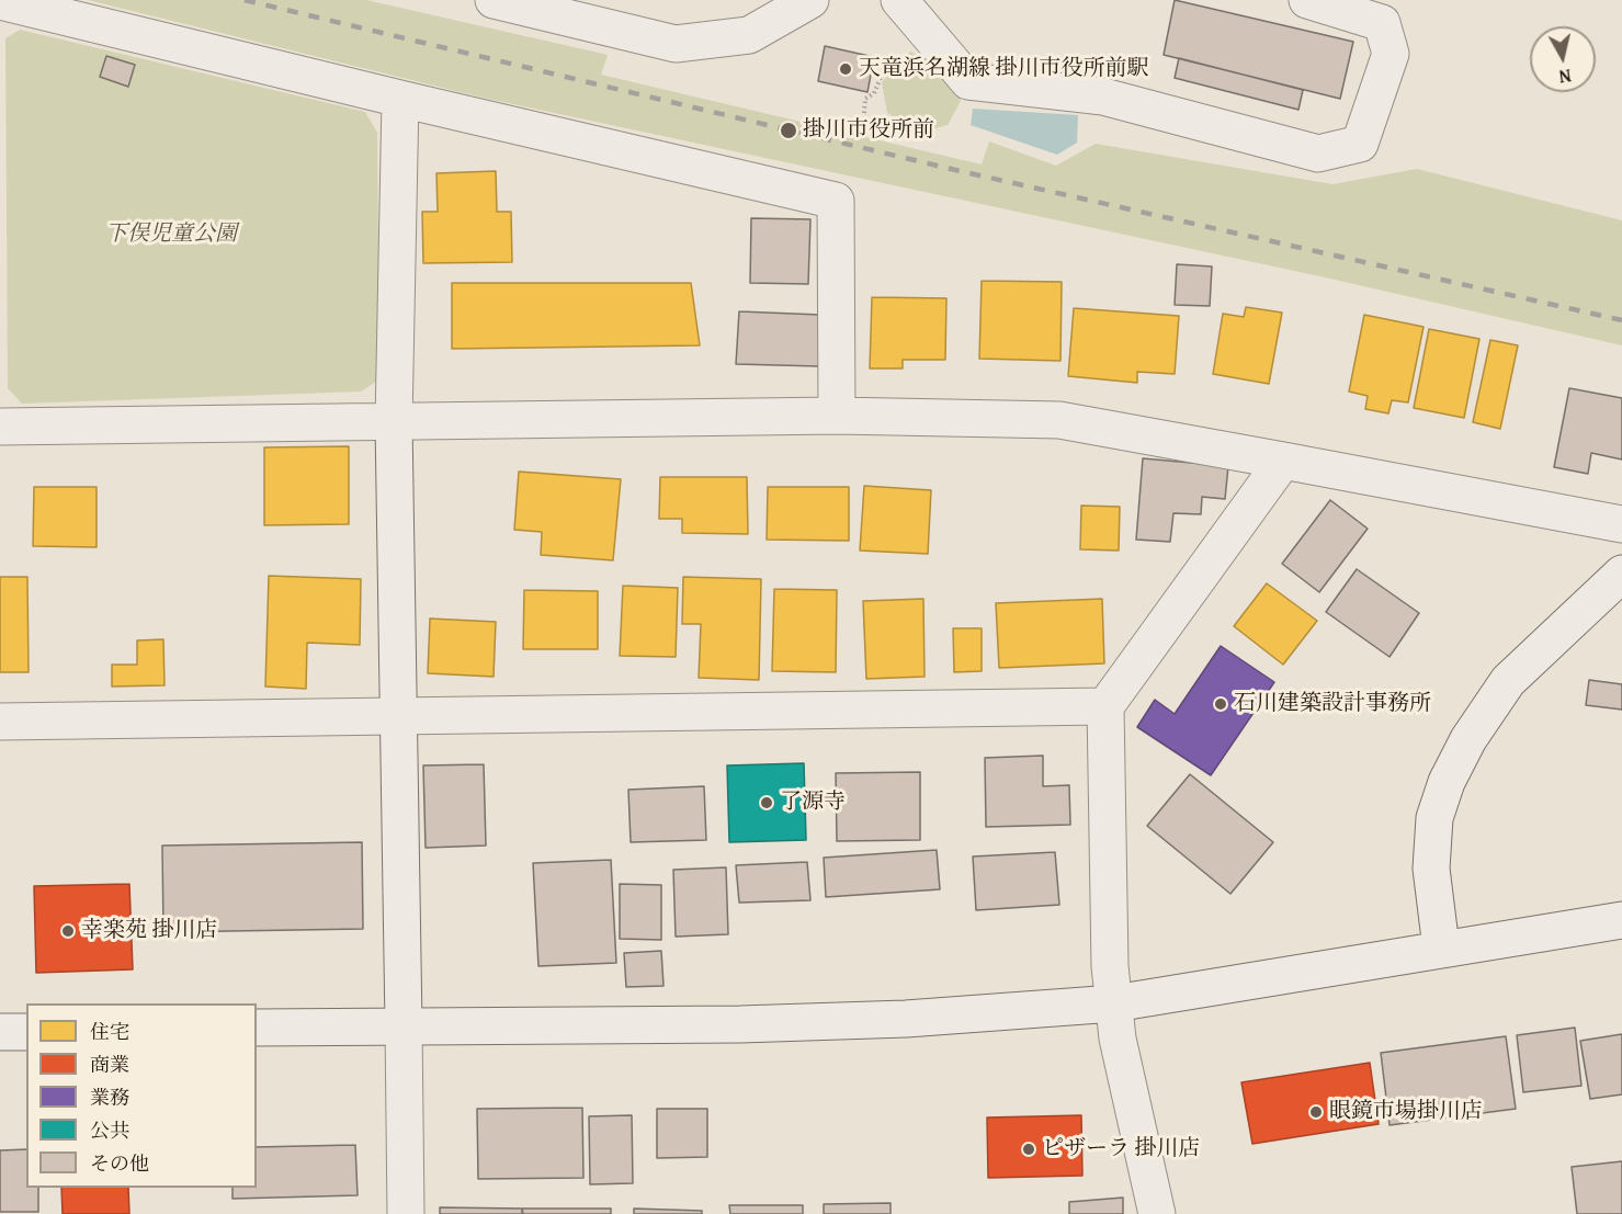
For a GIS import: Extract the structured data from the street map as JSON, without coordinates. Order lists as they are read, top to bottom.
{
  "parks": ["下俣児童公園"],
  "places": [
    "天竜浜名湖線 掛川市役所前駅",
    "掛川市役所前",
    "石川建築設計事務所",
    "了源寺",
    "幸楽苑 掛川店",
    "眼鏡市場掛川店",
    "ピザーラ 掛川店"
  ],
  "legend": [
    "住宅",
    "商業",
    "業務",
    "公共",
    "その他"
  ],
  "north": "bottom"
}
